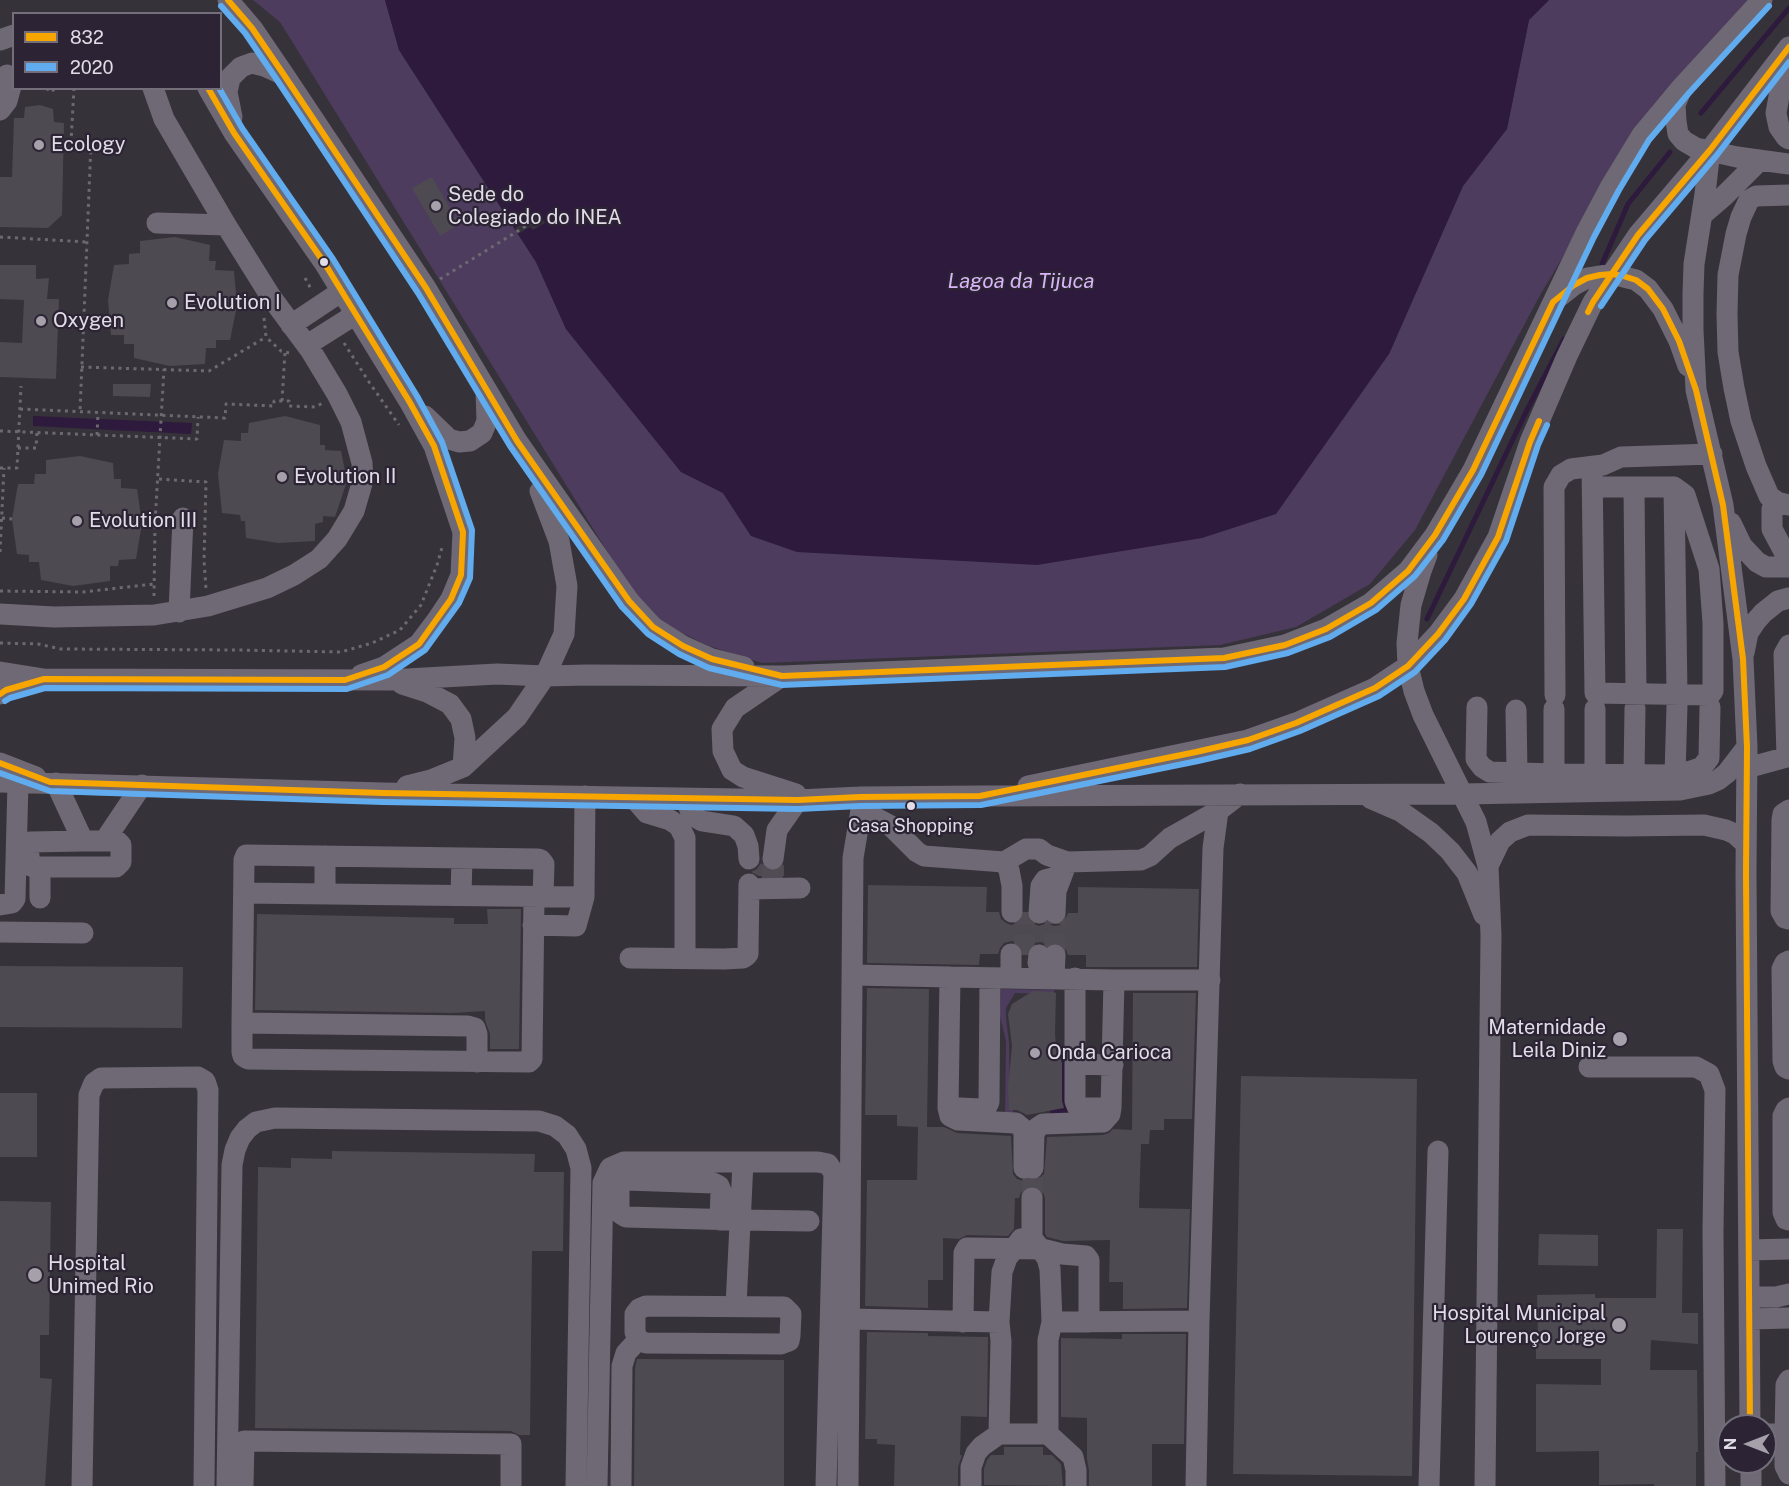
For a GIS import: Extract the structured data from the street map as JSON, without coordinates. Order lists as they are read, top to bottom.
{
  "water": ["Lagoa da Tijuca"],
  "places": [
    "Ecology",
    "Sede do Colegiado do INEA",
    "Evolution I",
    "Oxygen",
    "Evolution II",
    "Evolution III",
    "Casa Shopping",
    "Maternidade Leila Diniz",
    "Onda Carioca",
    "Hospital Unimed Rio",
    "Hospital Municipal Lourenço Jorge"
  ],
  "lines": ["transit line 832", "transit line 2020"],
  "legend": ["832", "2020"],
  "north": "left"
}
